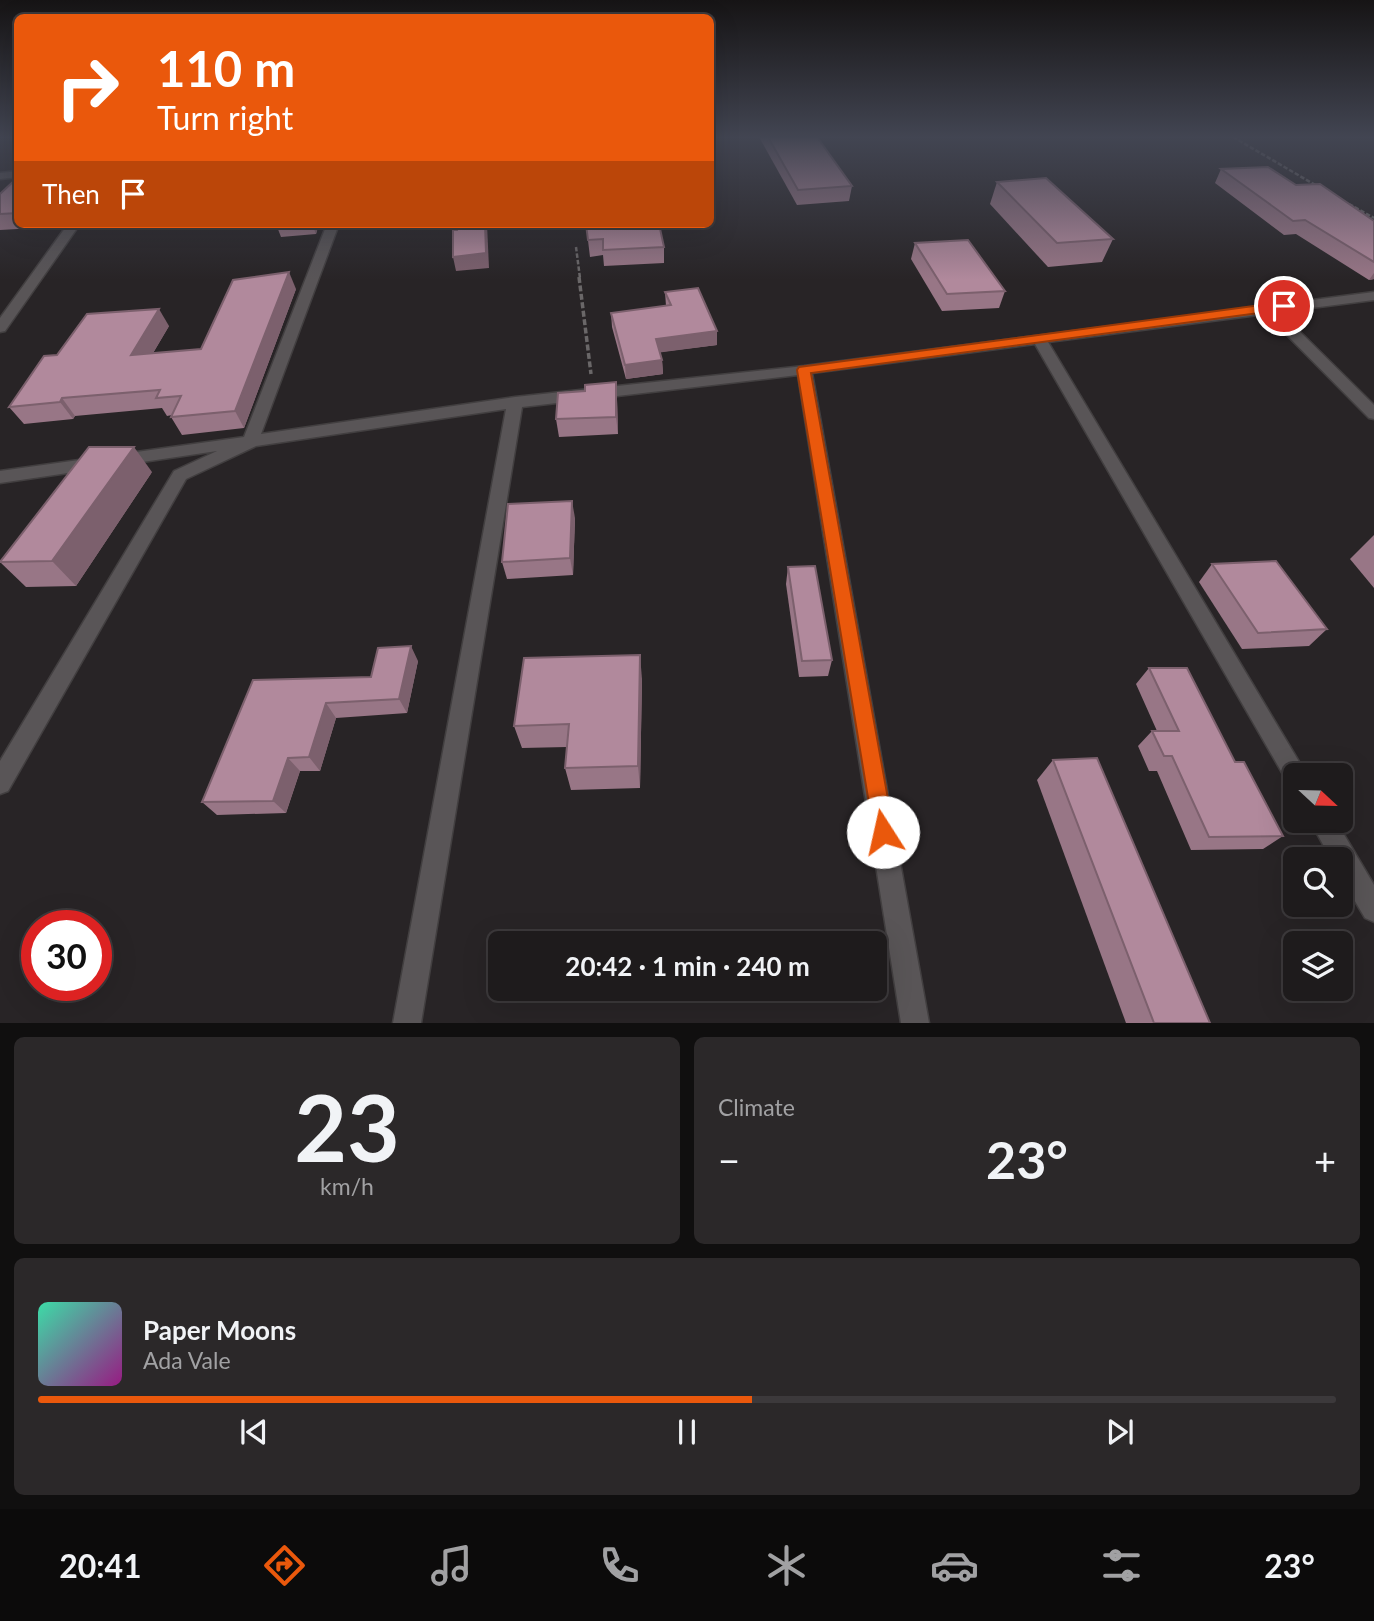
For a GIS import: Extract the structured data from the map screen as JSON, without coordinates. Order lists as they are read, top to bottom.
{
  "north": "right",
  "page": {
    "turn": ["110 m", "Turn right"],
    "then": "Then",
    "limit": "30",
    "trip": "20:42 · 1 min · 240 m",
    "tile": [
      ["23", "km/h"],
      "Climate"
    ],
    "heat": ["−", "23°", "+"],
    "song": ["Paper Moons", "Ada Vale"],
    "tabs": ["20:41", "23°"]
  }
}
